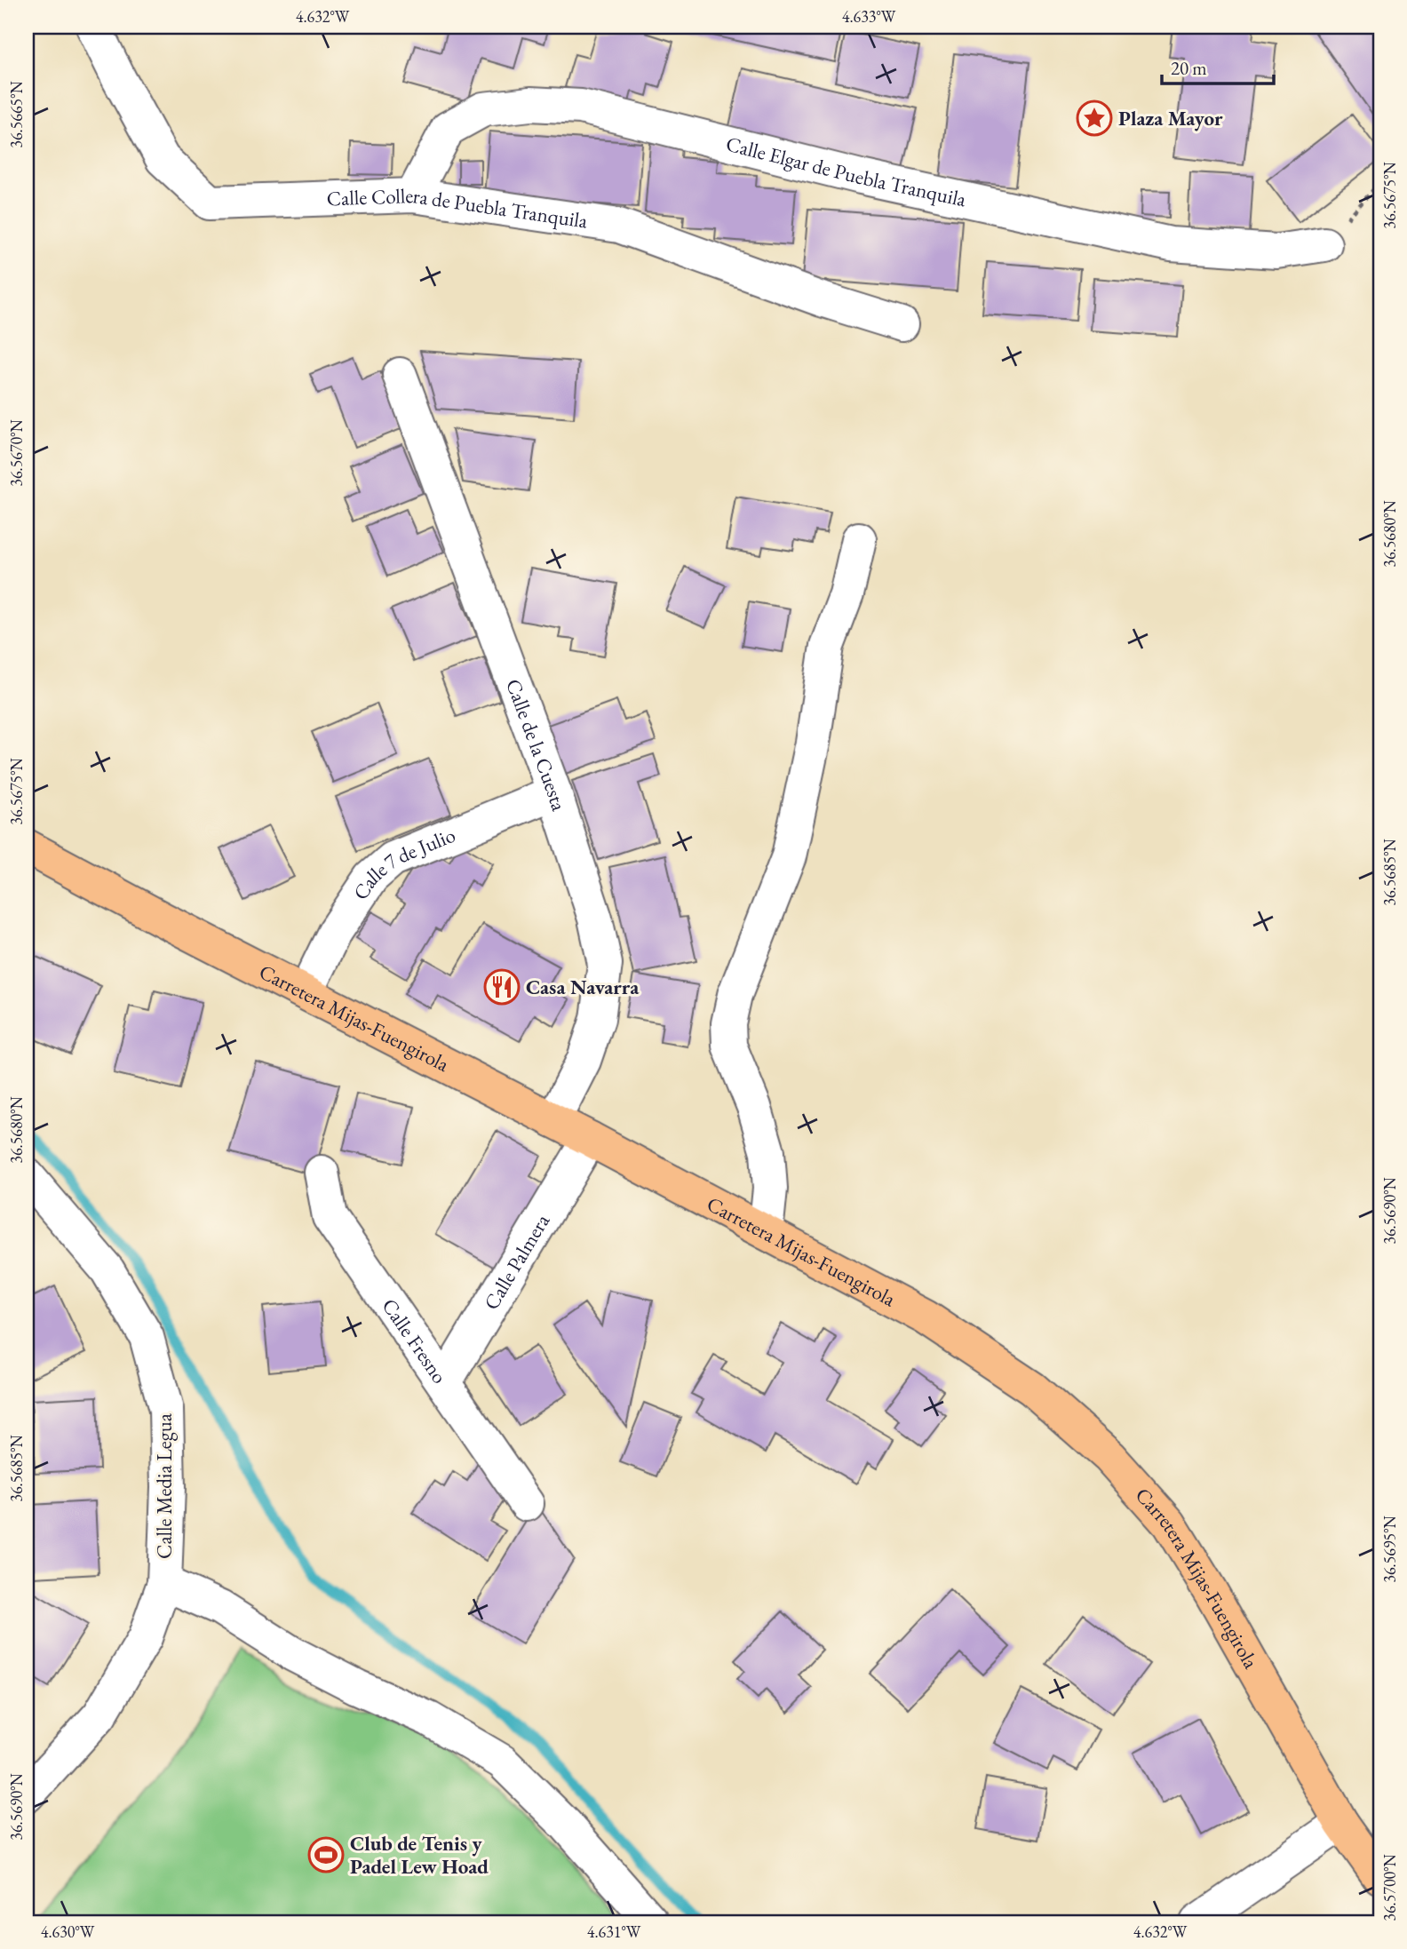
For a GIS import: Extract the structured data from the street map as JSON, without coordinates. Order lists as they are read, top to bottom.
{
  "streets": {
    "main road": ["Carretera Mijas-Fuengirola"],
    "street": [
      "Calle Elgar de Puebla Tranquila",
      "Calle Collera de Puebla Tranquila",
      "Calle de la Cuesta",
      "Calle 7 de Julio",
      "Calle Palmera",
      "Calle Fresno",
      "Calle Media Legua"
    ]
  },
  "crossings": [
    ["Calle Elgar de Puebla Tranquila", "Calle Collera de Puebla Tranquila"],
    ["Calle de la Cuesta", "Calle 7 de Julio"],
    ["Calle de la Cuesta", "Carretera Mijas-Fuengirola"],
    ["Calle 7 de Julio", "Carretera Mijas-Fuengirola"],
    ["Carretera Mijas-Fuengirola", "Calle Palmera"],
    ["Calle Palmera", "Calle Fresno"]
  ],
  "places": {
    "place": ["Plaza Mayor"],
    "restaurant": ["Casa Navarra"],
    "sports": ["Club de Tenis y Padel Lew Hoad"]
  },
  "scale_bar": "20 m",
  "coordinates": [
    "4.632°W",
    "4.633°W",
    "36.5665°N",
    "36.5675°N",
    "36.5670°N",
    "36.5680°N",
    "36.5685°N",
    "36.5690°N",
    "36.5695°N",
    "36.5700°N",
    "4.630°W",
    "4.631°W"
  ]
}
